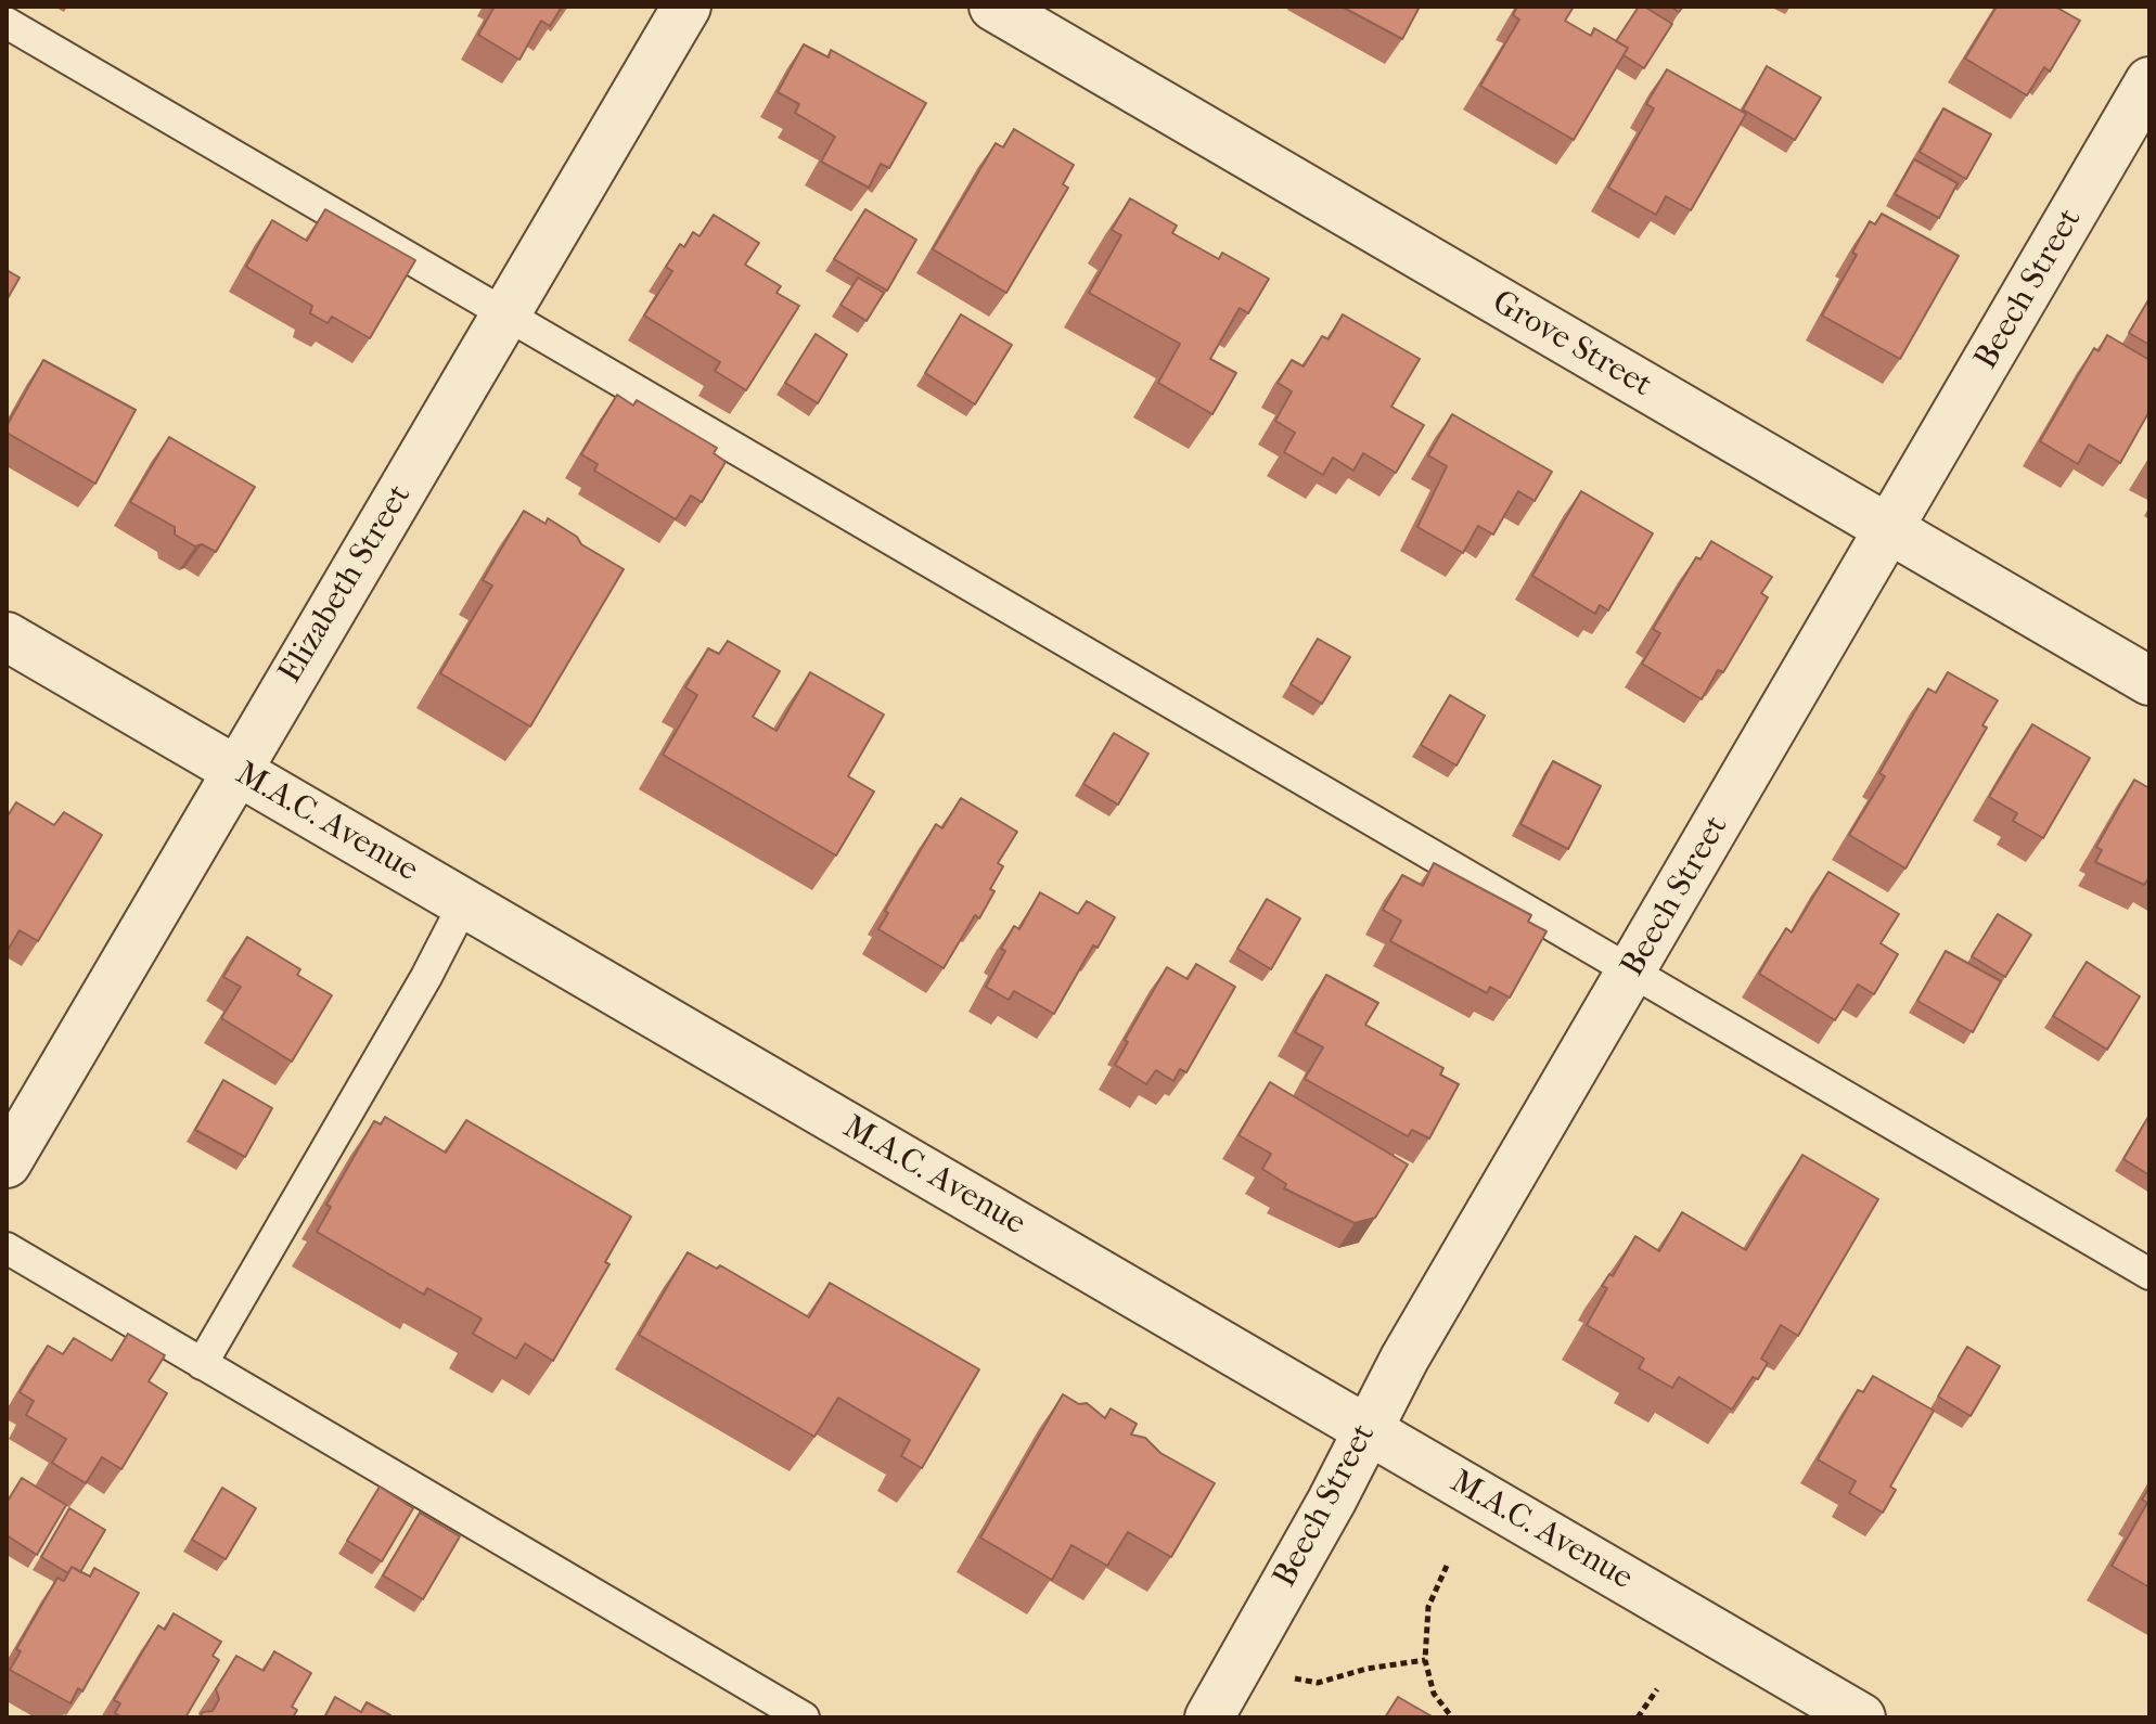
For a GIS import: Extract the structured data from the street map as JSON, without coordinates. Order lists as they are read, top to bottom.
{
  "streets": {
    "street": [
      "Beech Street",
      "Grove Street",
      "Elizabeth Street",
      "M.A.C. Avenue"
    ]
  },
  "crossings": [
    ["Beech Street", "Grove Street"],
    ["Beech Street", "M.A.C. Avenue"],
    ["Elizabeth Street", "M.A.C. Avenue"]
  ]
}
